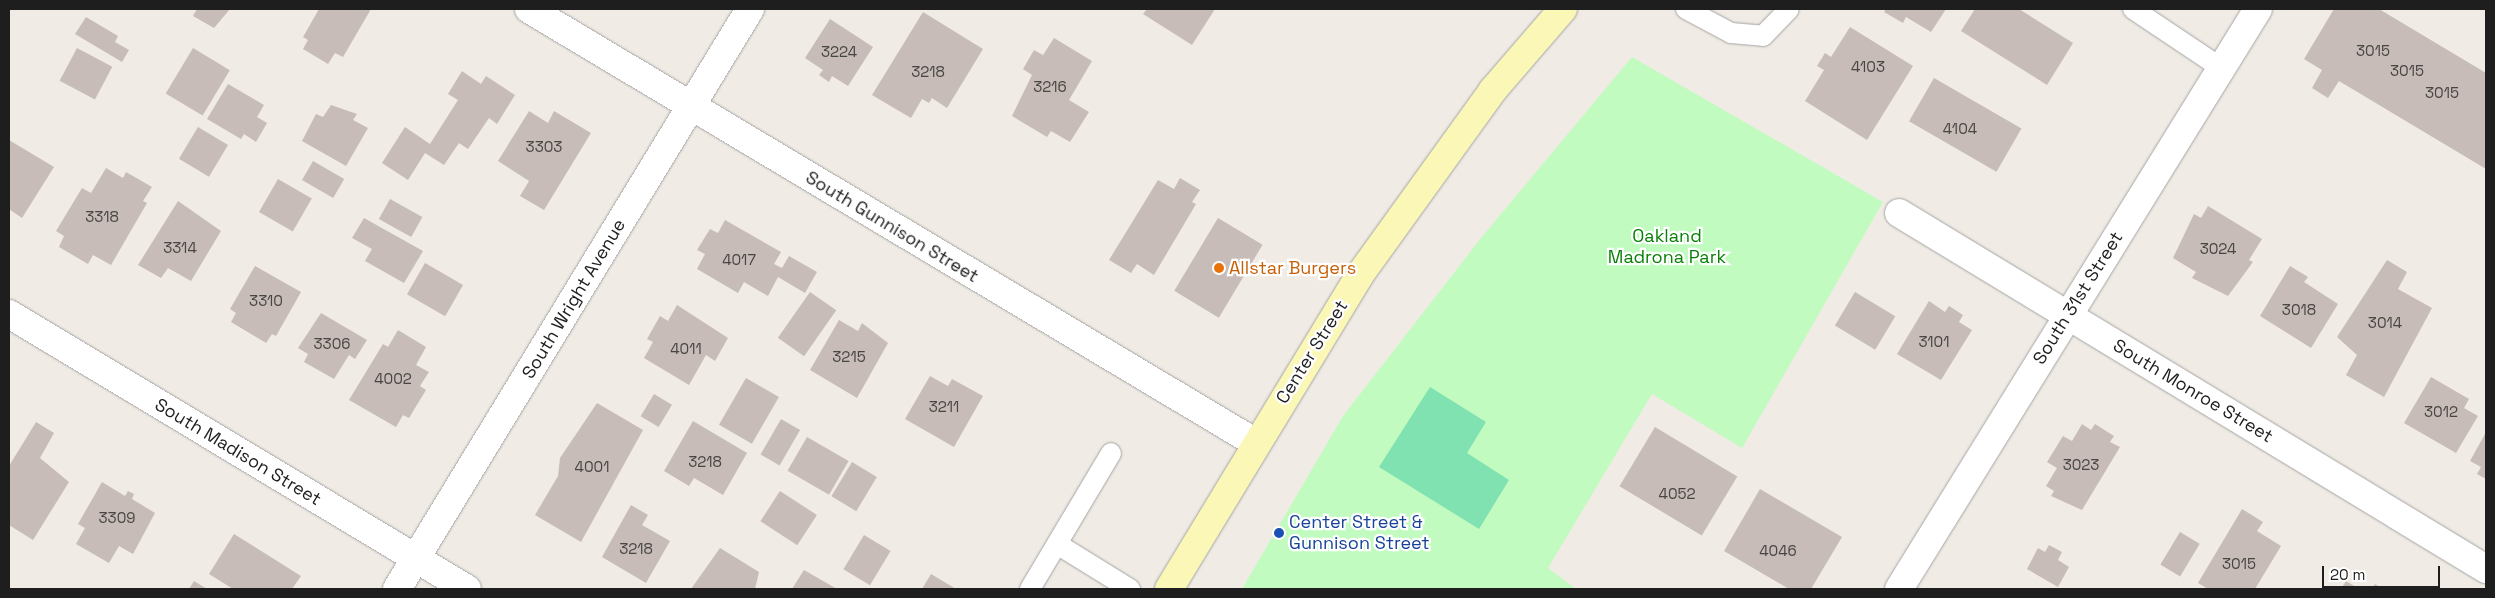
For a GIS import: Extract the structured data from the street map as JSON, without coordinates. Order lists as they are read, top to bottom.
{
  "streets": {
    "main road": ["Center Street"],
    "street": [
      "South Gunnison Street",
      "South 31st Street",
      "South Wright Avenue",
      "South Monroe Street",
      "South Madison Street"
    ]
  },
  "crossings": [
    ["South Gunnison Street", "South Wright Avenue"],
    ["South Gunnison Street", "Center Street"],
    ["South 31st Street", "South Monroe Street"],
    ["South Wright Avenue", "South Madison Street"]
  ],
  "parks": ["Oakland Madrona Park"],
  "places": ["Allstar Burgers", "Center Street & Gunnison Street"],
  "house_numbers": [
    "3015",
    "3224",
    "4103",
    "3015",
    "3218",
    "3216",
    "3015",
    "4104",
    "3303",
    "3318",
    "3314",
    "3024",
    "4017",
    "3310",
    "3018",
    "3014",
    "3101",
    "3306",
    "4011",
    "3215",
    "4002",
    "3211",
    "3012",
    "3218",
    "3023",
    "4001",
    "4052",
    "3309",
    "3218",
    "4046",
    "3015"
  ],
  "scale_bar": "20 m"
}
